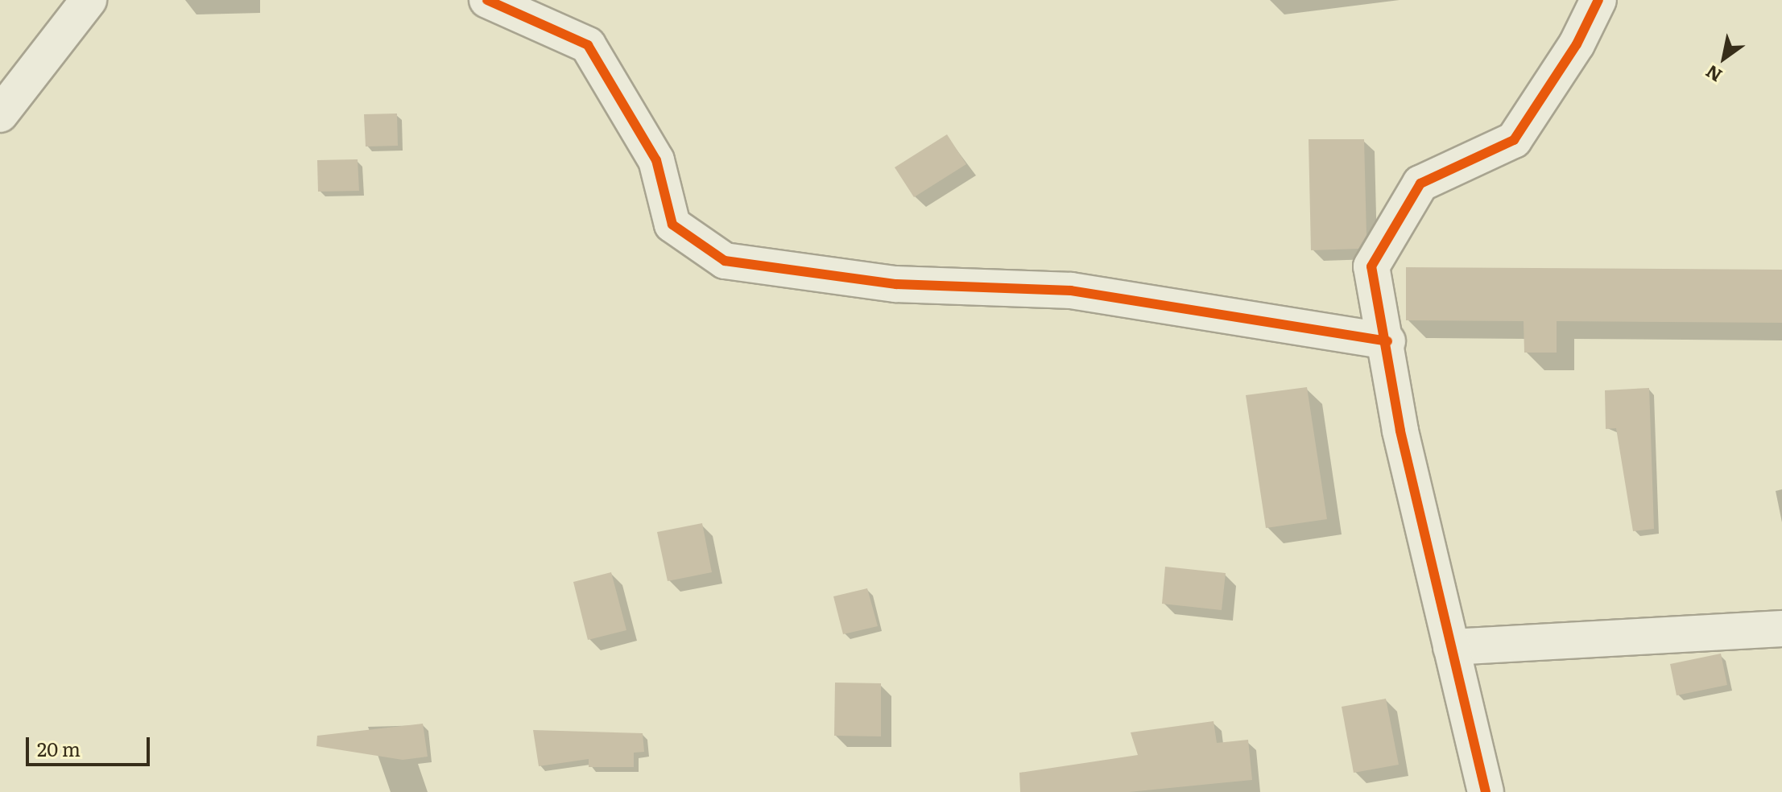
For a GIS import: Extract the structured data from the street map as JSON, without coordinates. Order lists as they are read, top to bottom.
{
  "scale_bar": "20 m",
  "north": "bottom left"
}
